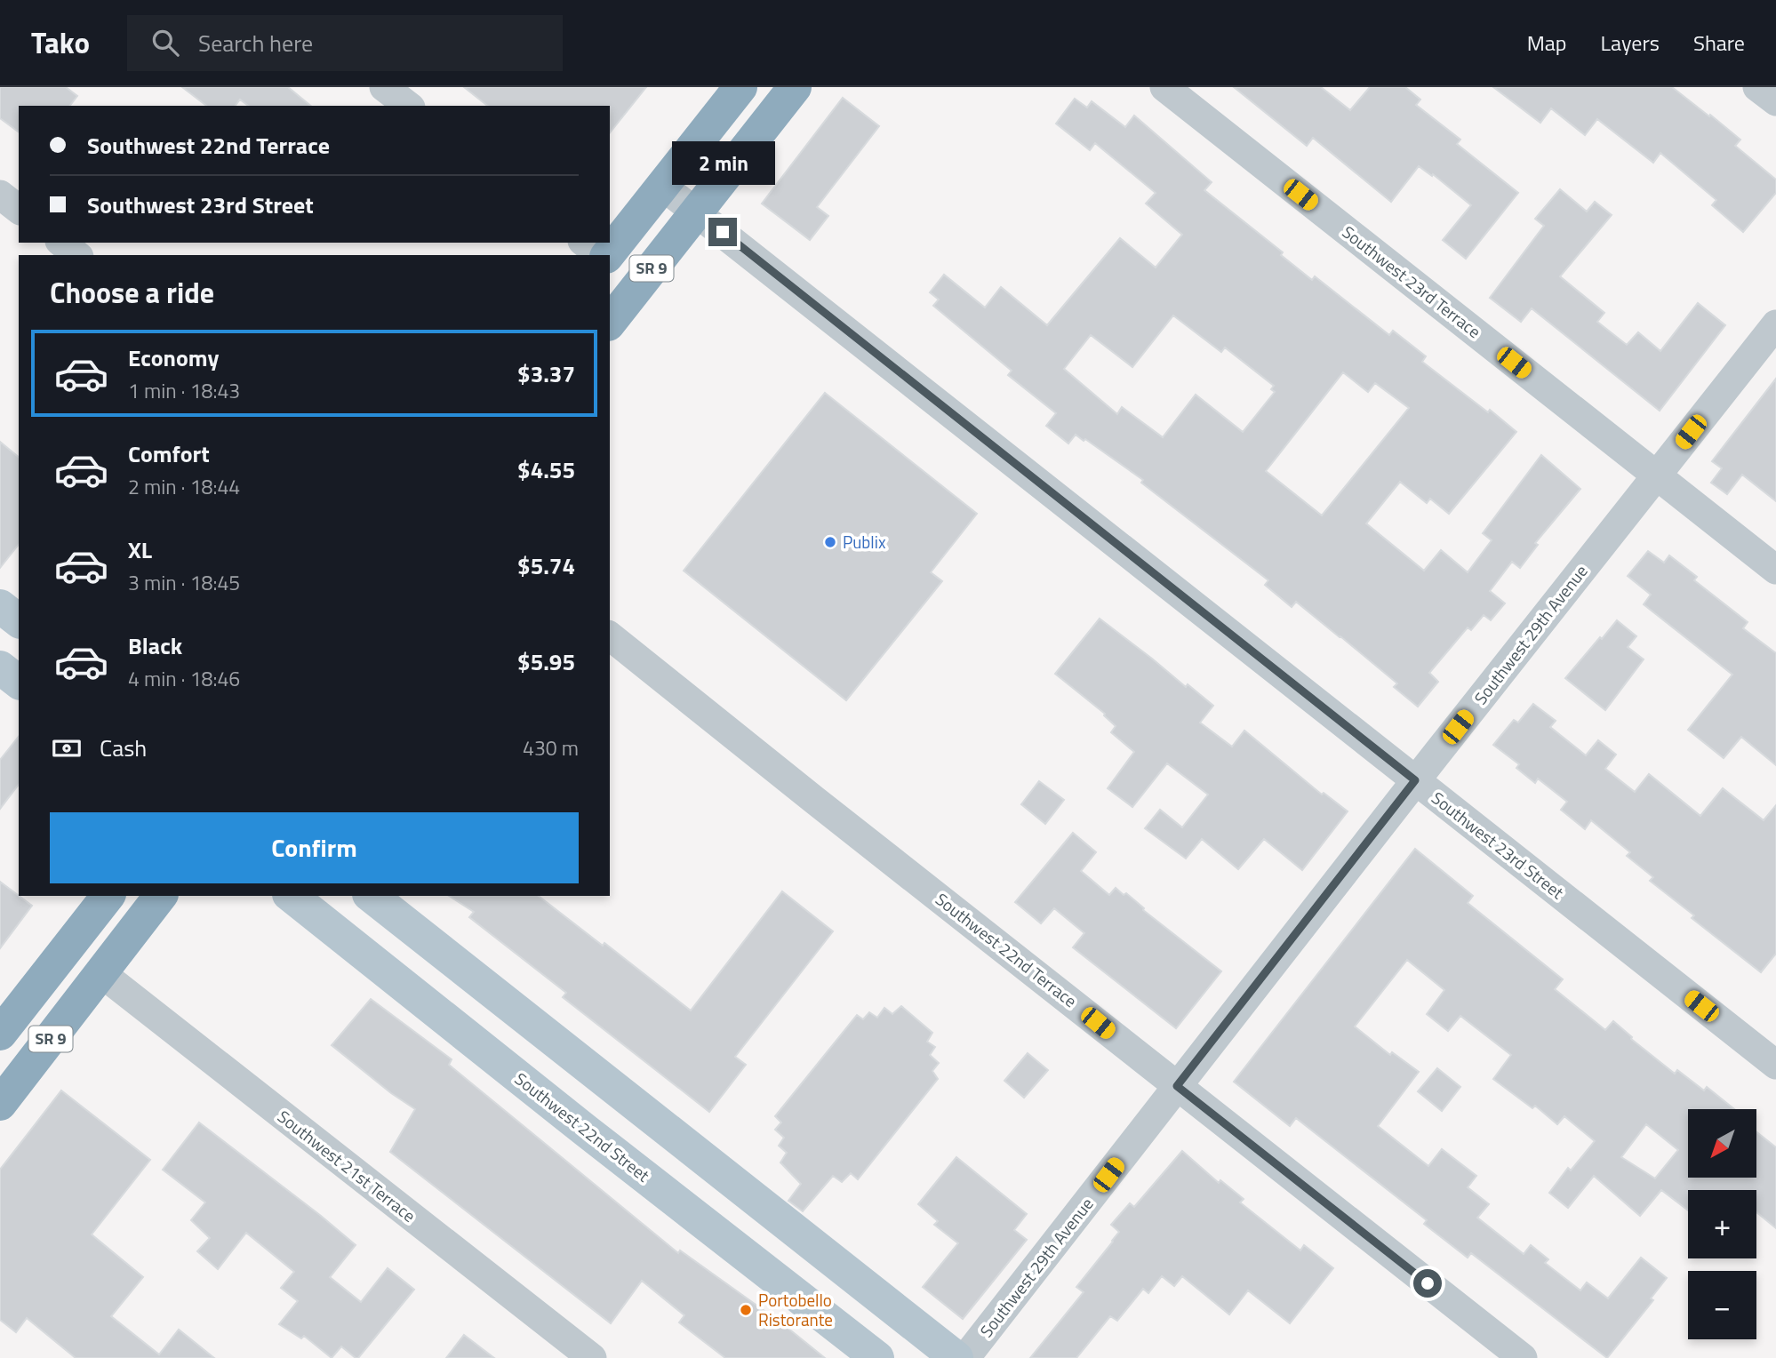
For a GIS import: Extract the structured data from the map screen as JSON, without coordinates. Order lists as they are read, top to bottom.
{
  "streets": {
    "highway": ["SR 9"],
    "main road": ["Southwest 22nd Street"],
    "street": [
      "Southwest 23rd Terrace",
      "Southwest 29th Avenue",
      "Southwest 23rd Street",
      "Southwest 22nd Terrace",
      "Southwest 21st Terrace"
    ]
  },
  "crossings": [
    ["SR 9", "Southwest 23rd Street"],
    ["SR 9", "Southwest 21st Terrace"],
    ["Southwest 23rd Terrace", "Southwest 29th Avenue"],
    ["Southwest 29th Avenue", "Southwest 23rd Street"],
    ["Southwest 29th Avenue", "Southwest 22nd Terrace"]
  ],
  "places": ["Publix", "Portobello Ristorante"],
  "north": "bottom left",
  "page": {
    "header": "Tako",
    "search": "Search here",
    "nav": ["Map", "Layers", "Share"],
    "banner": ["Southwest 22nd Terrace", "Southwest 23rd Street"],
    "bubble": "2 min",
    "heading": "Choose a ride",
    "list": [
      {
        "name": "Economy",
        "note": "1 min · 18:43",
        "value": "$3.37"
      },
      {
        "name": "Comfort",
        "note": "2 min · 18:44",
        "value": "$4.55"
      },
      {
        "name": "XL",
        "note": "3 min · 18:45",
        "value": "$5.74"
      },
      {
        "name": "Black",
        "note": "4 min · 18:46",
        "value": "$5.95"
      }
    ],
    "pay": ["Cash", "430 m"],
    "buttons": "Confirm",
    "map_buttons": ["+", "−"]
  }
}
